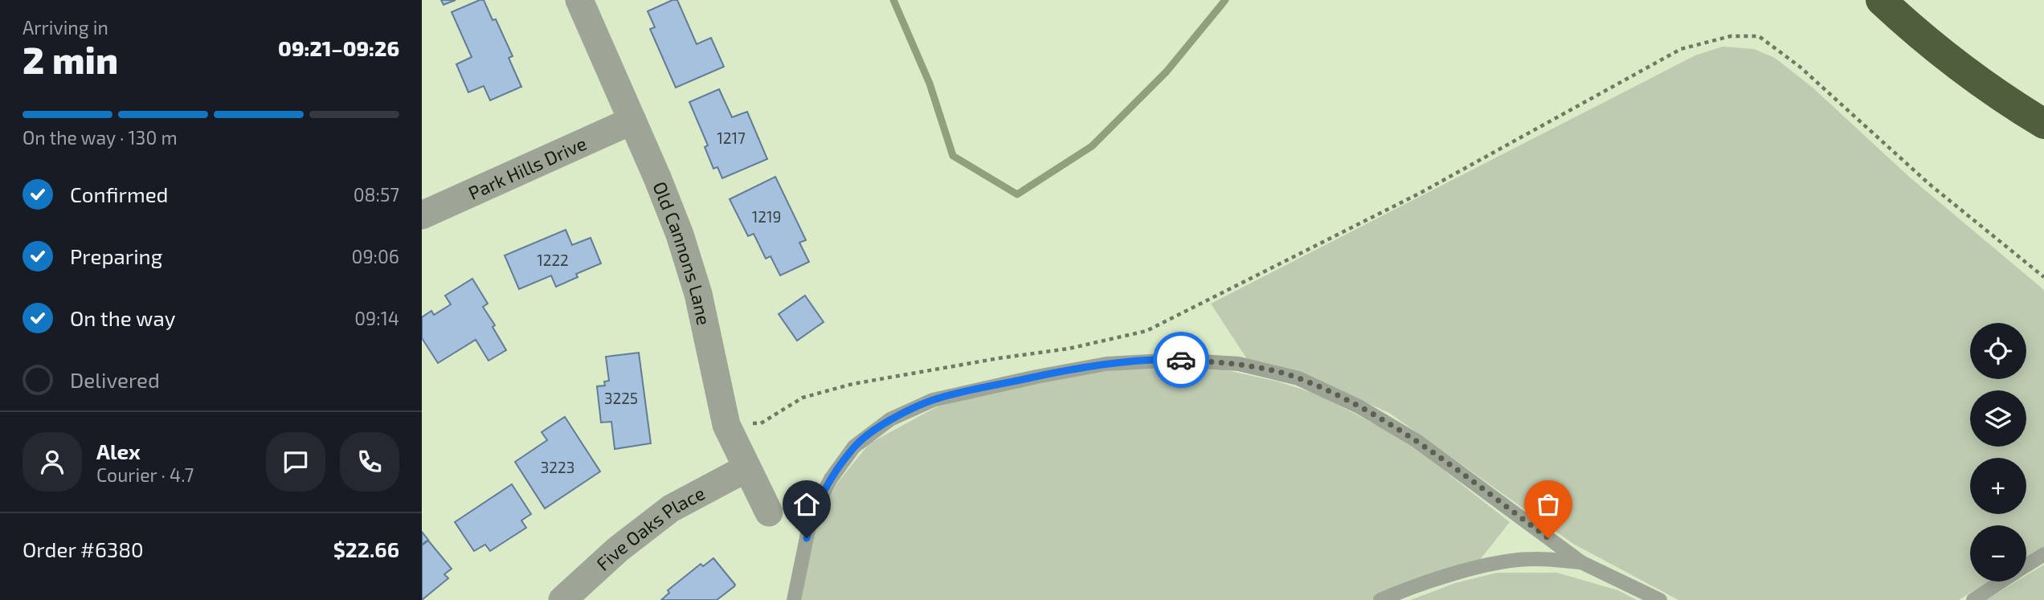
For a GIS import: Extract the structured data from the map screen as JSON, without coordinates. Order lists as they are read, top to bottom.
{
  "streets": {
    "street": ["Park Hills Drive", "Old Cannons Lane", "Five Oaks Place"]
  },
  "crossings": [
    ["Park Hills Drive", "Old Cannons Lane"],
    ["Old Cannons Lane", "Five Oaks Place"]
  ],
  "house_numbers": [
    "1217",
    "1219",
    "1222",
    "3225",
    "3223"
  ],
  "page": {
    "heading": ["2 min", "Arriving in", "09:21–09:26"],
    "panel": [
      "Alex",
      "Courier · 4.7",
      "Order #6380",
      "$22.66"
    ],
    "bar": "On the way · 130 m",
    "list": [
      ["Confirmed", "08:57"],
      ["Preparing", "09:06"],
      ["On the way", "09:14"],
      "Delivered"
    ],
    "map_buttons": ["+", "−"]
  }
}
